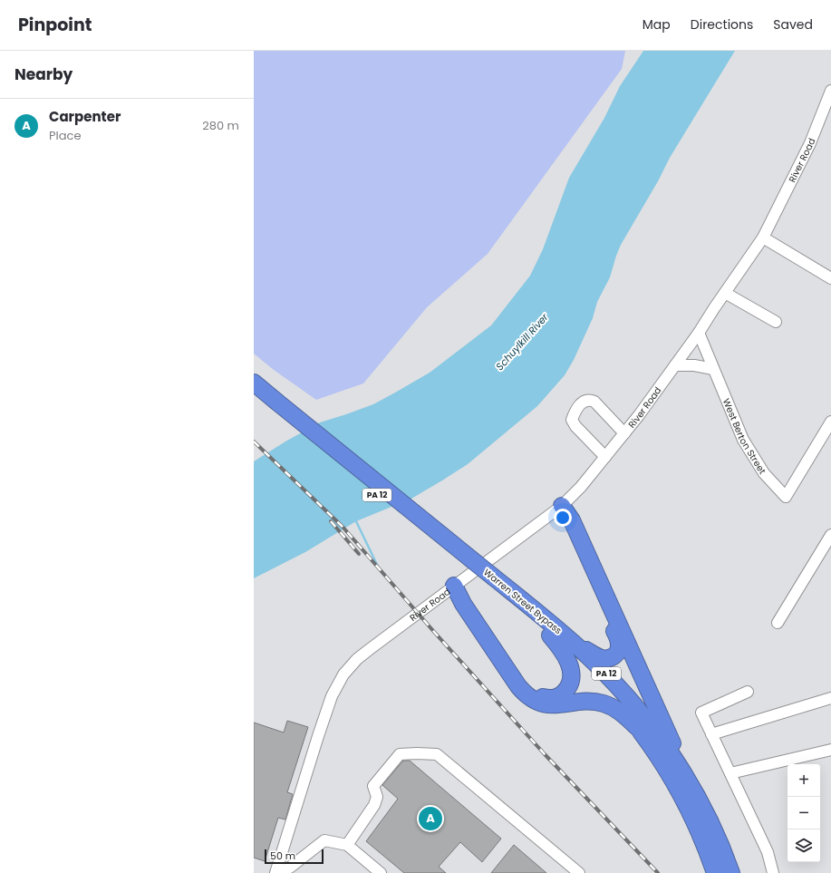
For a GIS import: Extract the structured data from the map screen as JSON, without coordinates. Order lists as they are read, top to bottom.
{
  "streets": {
    "highway": ["PA 12", "Warren Street Bypass"],
    "street": ["River Road", "West Berton Street"]
  },
  "crossings": [
    ["River Road", "West Berton Street"]
  ],
  "water": ["Schuylkill River"],
  "scale_bar": "50 m",
  "page": {
    "header": "Pinpoint",
    "nav": ["Map", "Directions", "Saved"],
    "heading": "Nearby",
    "list": [
      {
        "mark": "A",
        "name": "Carpenter",
        "note": "Place",
        "value": "280 m"
      }
    ],
    "map_buttons": ["+", "−"],
    "pins": "A",
    "scale": "50 m"
  }
}
